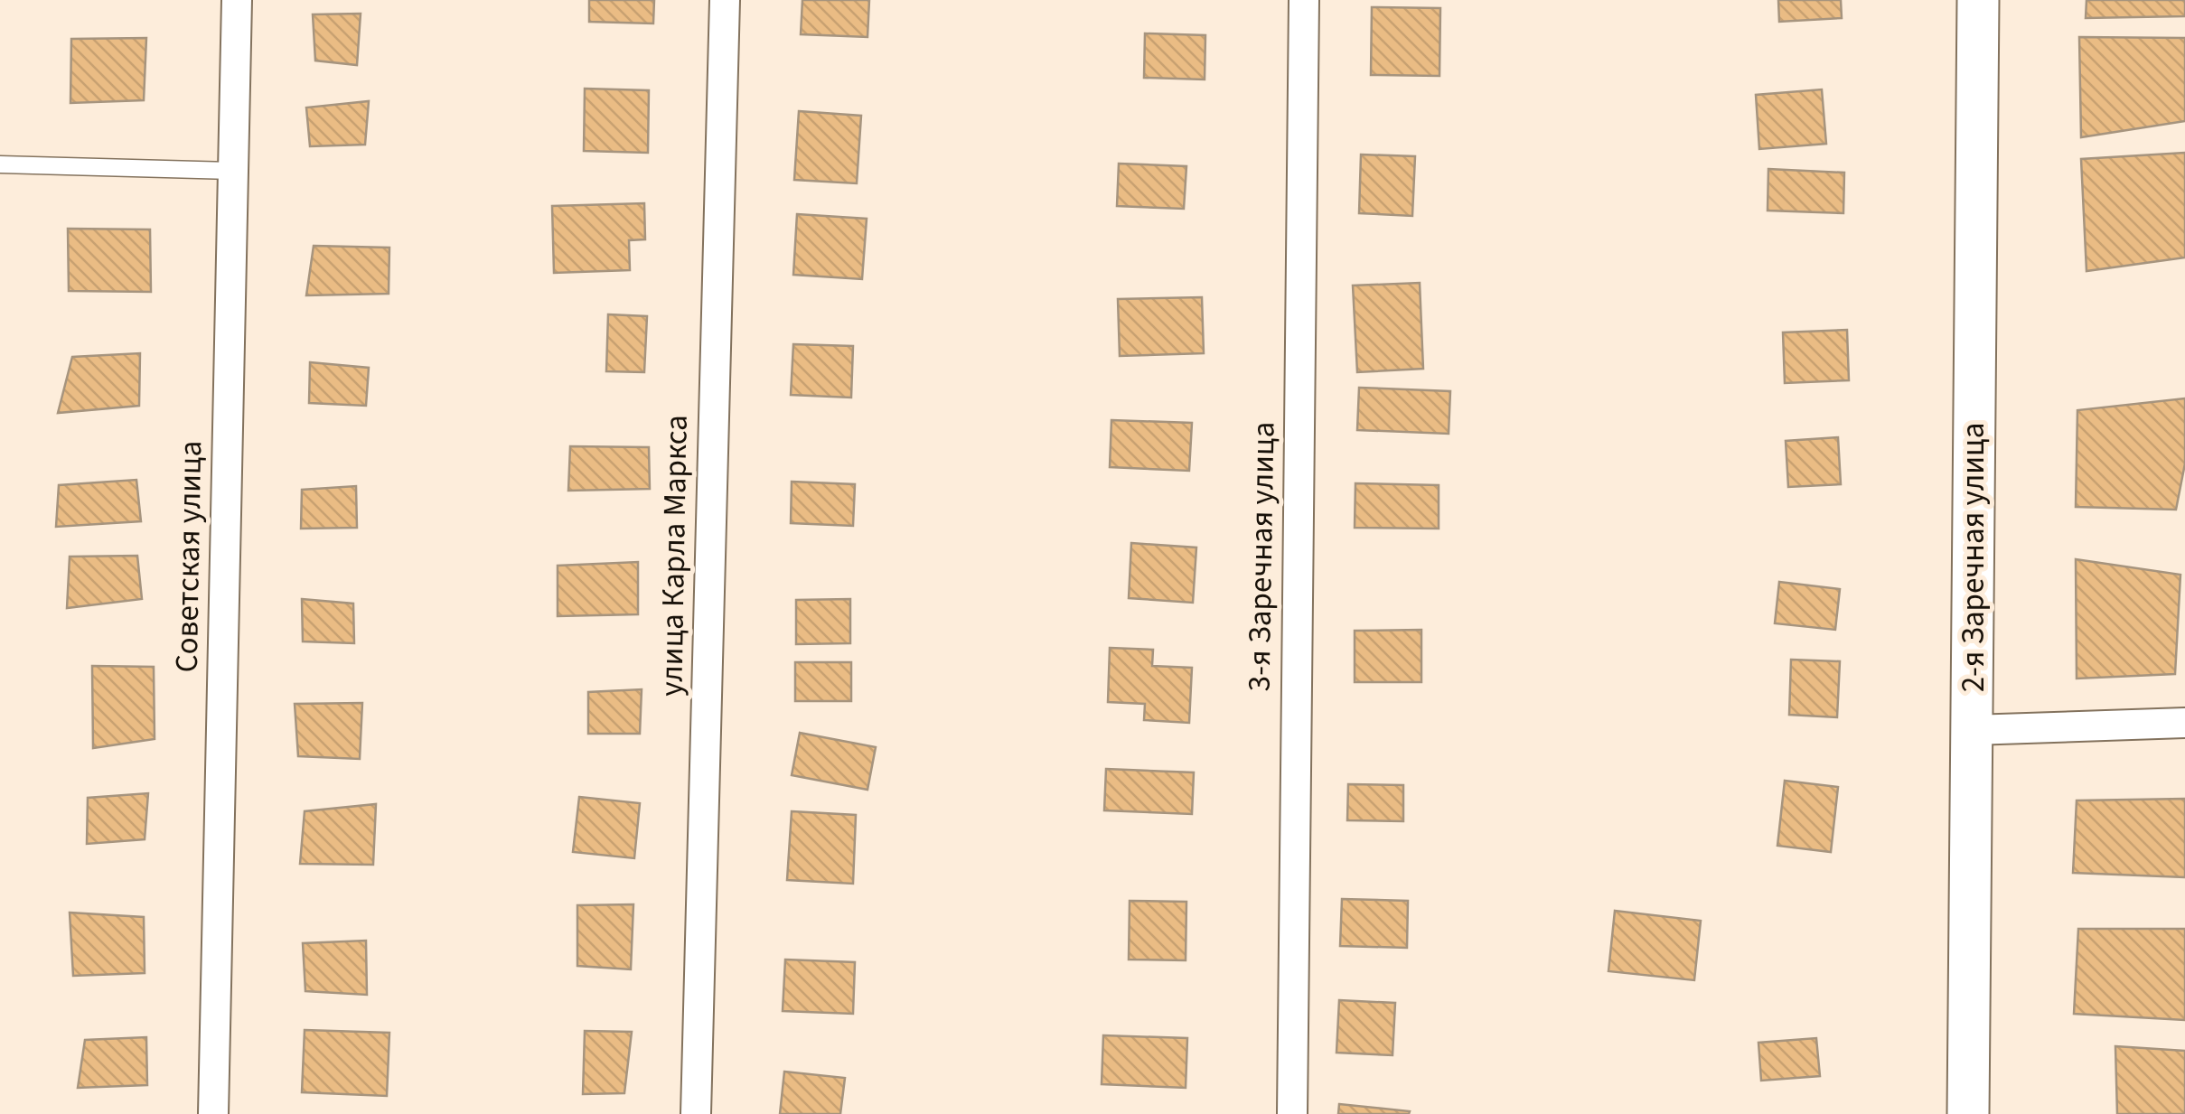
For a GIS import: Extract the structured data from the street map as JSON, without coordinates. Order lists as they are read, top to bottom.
{
  "streets": {
    "main road": ["2-я Заречная улица"],
    "street": ["улица Карла Маркса", "Советская улица", "3-я Заречная улица"]
  }
}
